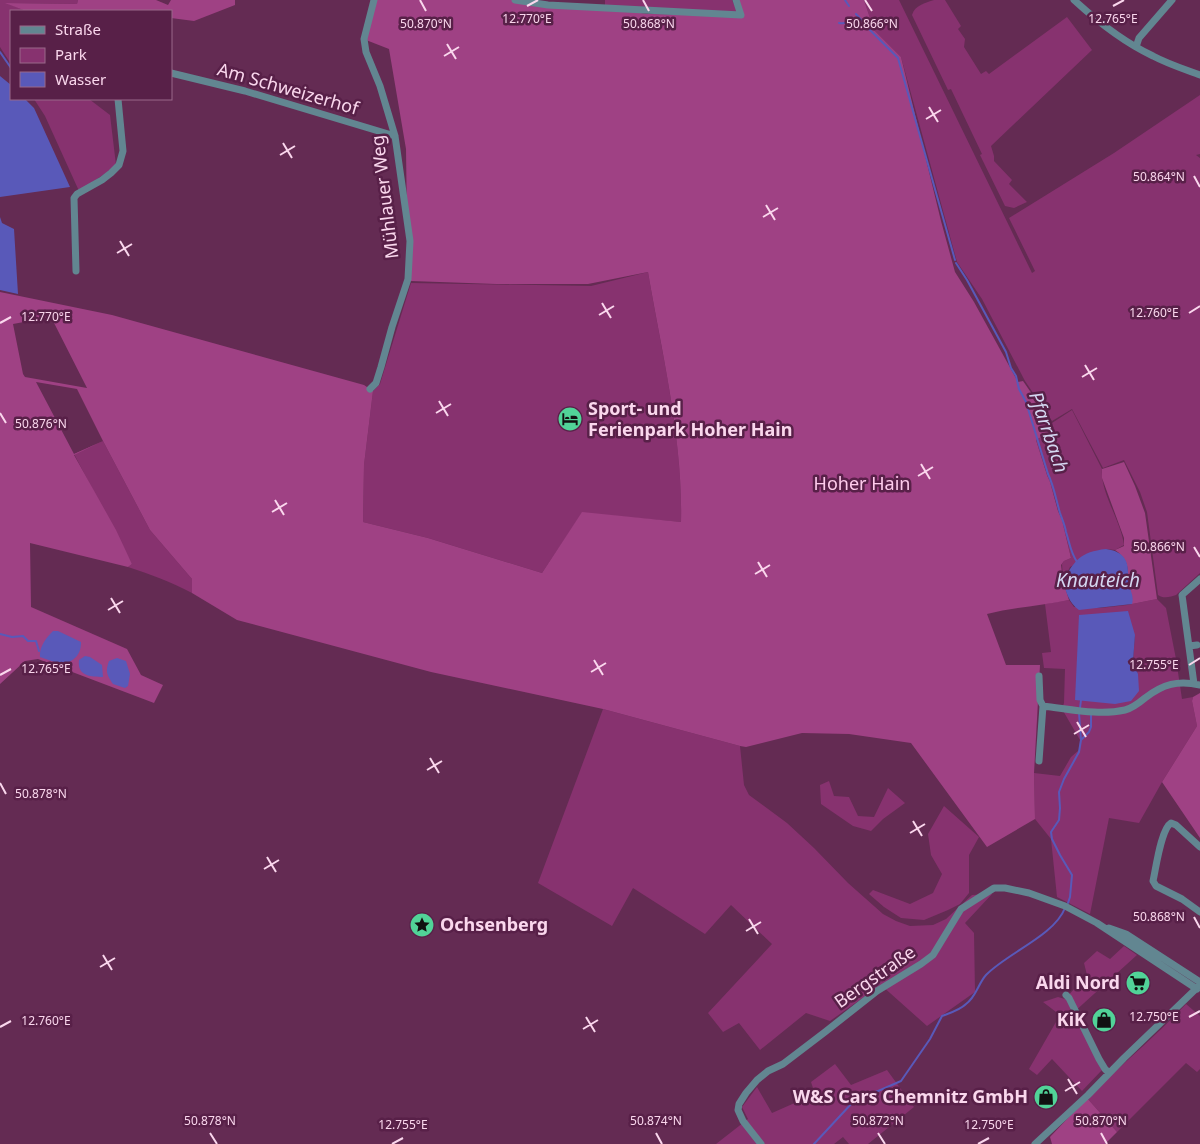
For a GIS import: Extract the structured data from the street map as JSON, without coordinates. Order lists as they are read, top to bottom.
{
  "streets": {
    "street": ["Am Schweizerhof", "Mühlauer Weg", "Bergstraße"]
  },
  "crossings": [
    ["Am Schweizerhof", "Mühlauer Weg"]
  ],
  "water": ["Pfarrbach", "Knauteich"],
  "parks": ["Hoher Hain"],
  "places": {
    "hotel": ["Sport- und Ferienpark Hoher Hain"],
    "place": ["Ochsenberg"],
    "supermarket": ["Aldi Nord"],
    "shop": ["KiK", "W&S Cars Chemnitz GmbH"]
  },
  "legend": ["Straße", "Park", "Wasser"],
  "coordinates": [
    "12.770°E",
    "12.765°E",
    "50.870°N",
    "50.868°N",
    "50.866°N",
    "50.864°N",
    "12.760°E",
    "50.876°N",
    "12.755°E",
    "50.878°N",
    "12.750°E",
    "50.874°N",
    "50.872°N"
  ]
}
